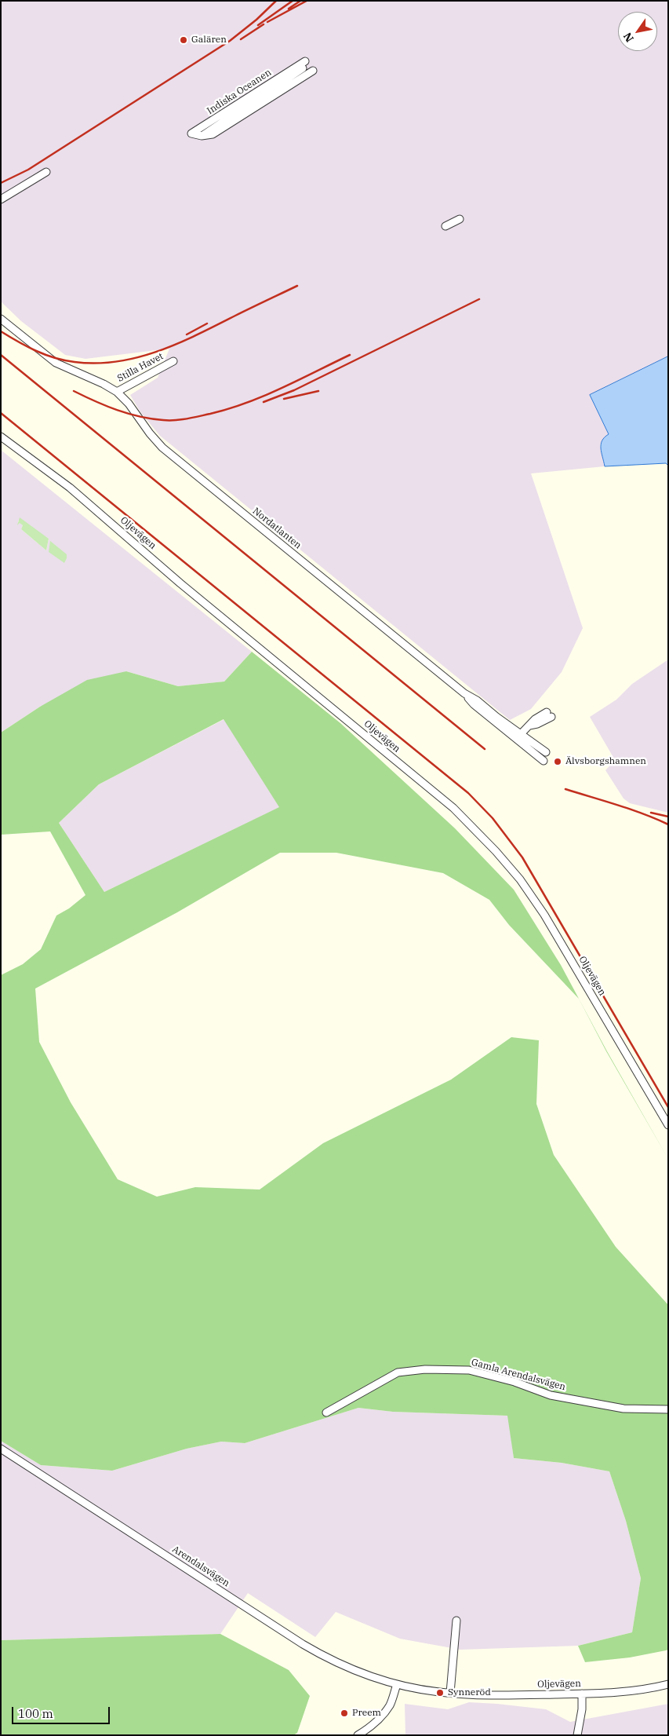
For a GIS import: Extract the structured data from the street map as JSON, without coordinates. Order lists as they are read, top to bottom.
{
  "streets": {
    "street": [
      "Indiska Oceanen",
      "Stilla Havet",
      "Nordatlanten",
      "Oljevägen",
      "Gamla Arendalsvägen",
      "Arendalsvägen"
    ]
  },
  "crossings": [
    ["Stilla Havet", "Nordatlanten"],
    ["Oljevägen", "Arendalsvägen"]
  ],
  "places": [
    "Galären",
    "Älvsborgshamnen",
    "Synneröd",
    "Preem"
  ],
  "scale_bar": "100 m",
  "north": "bottom left"
}
